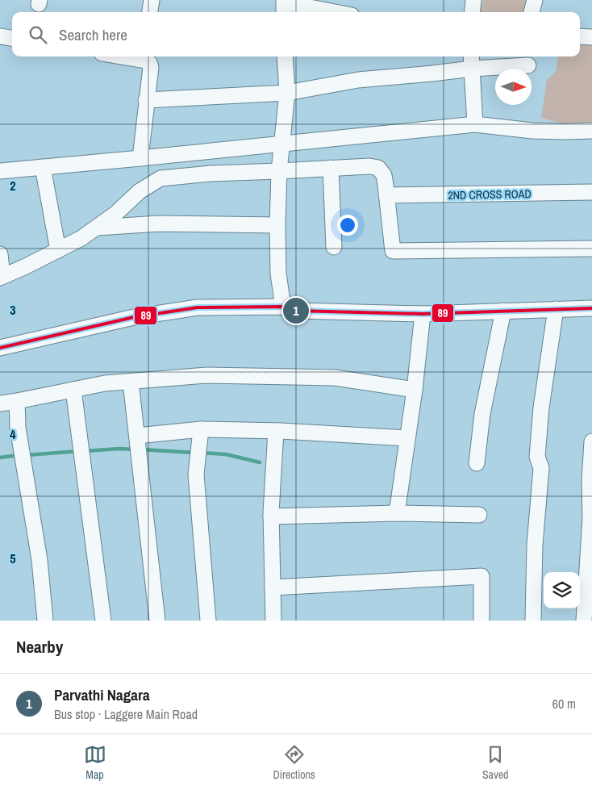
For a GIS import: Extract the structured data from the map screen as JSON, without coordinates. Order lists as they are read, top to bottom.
{
  "streets": {
    "street": ["2ND CROSS ROAD"]
  },
  "lines": ["transit line 89"],
  "north": "right",
  "page": {
    "search": "Search here",
    "pins": "1",
    "heading": "Nearby",
    "list": [
      {
        "mark": "1",
        "name": "Parvathi Nagara",
        "note": "Bus stop · Laggere Main Road",
        "value": "60 m"
      }
    ],
    "nav": ["Map", "Directions", "Saved"]
  },
  "grid": {
    "rows": [
      "2",
      "3",
      "4",
      "5"
    ]
  }
}
